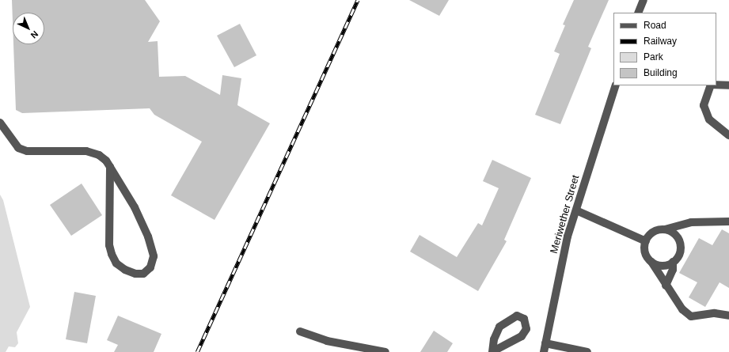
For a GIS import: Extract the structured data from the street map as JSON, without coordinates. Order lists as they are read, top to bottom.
{
  "streets": {
    "street": ["Meriwether Street"]
  },
  "legend": [
    "Road",
    "Railway",
    "Park",
    "Building"
  ],
  "north": "bottom right"
}
